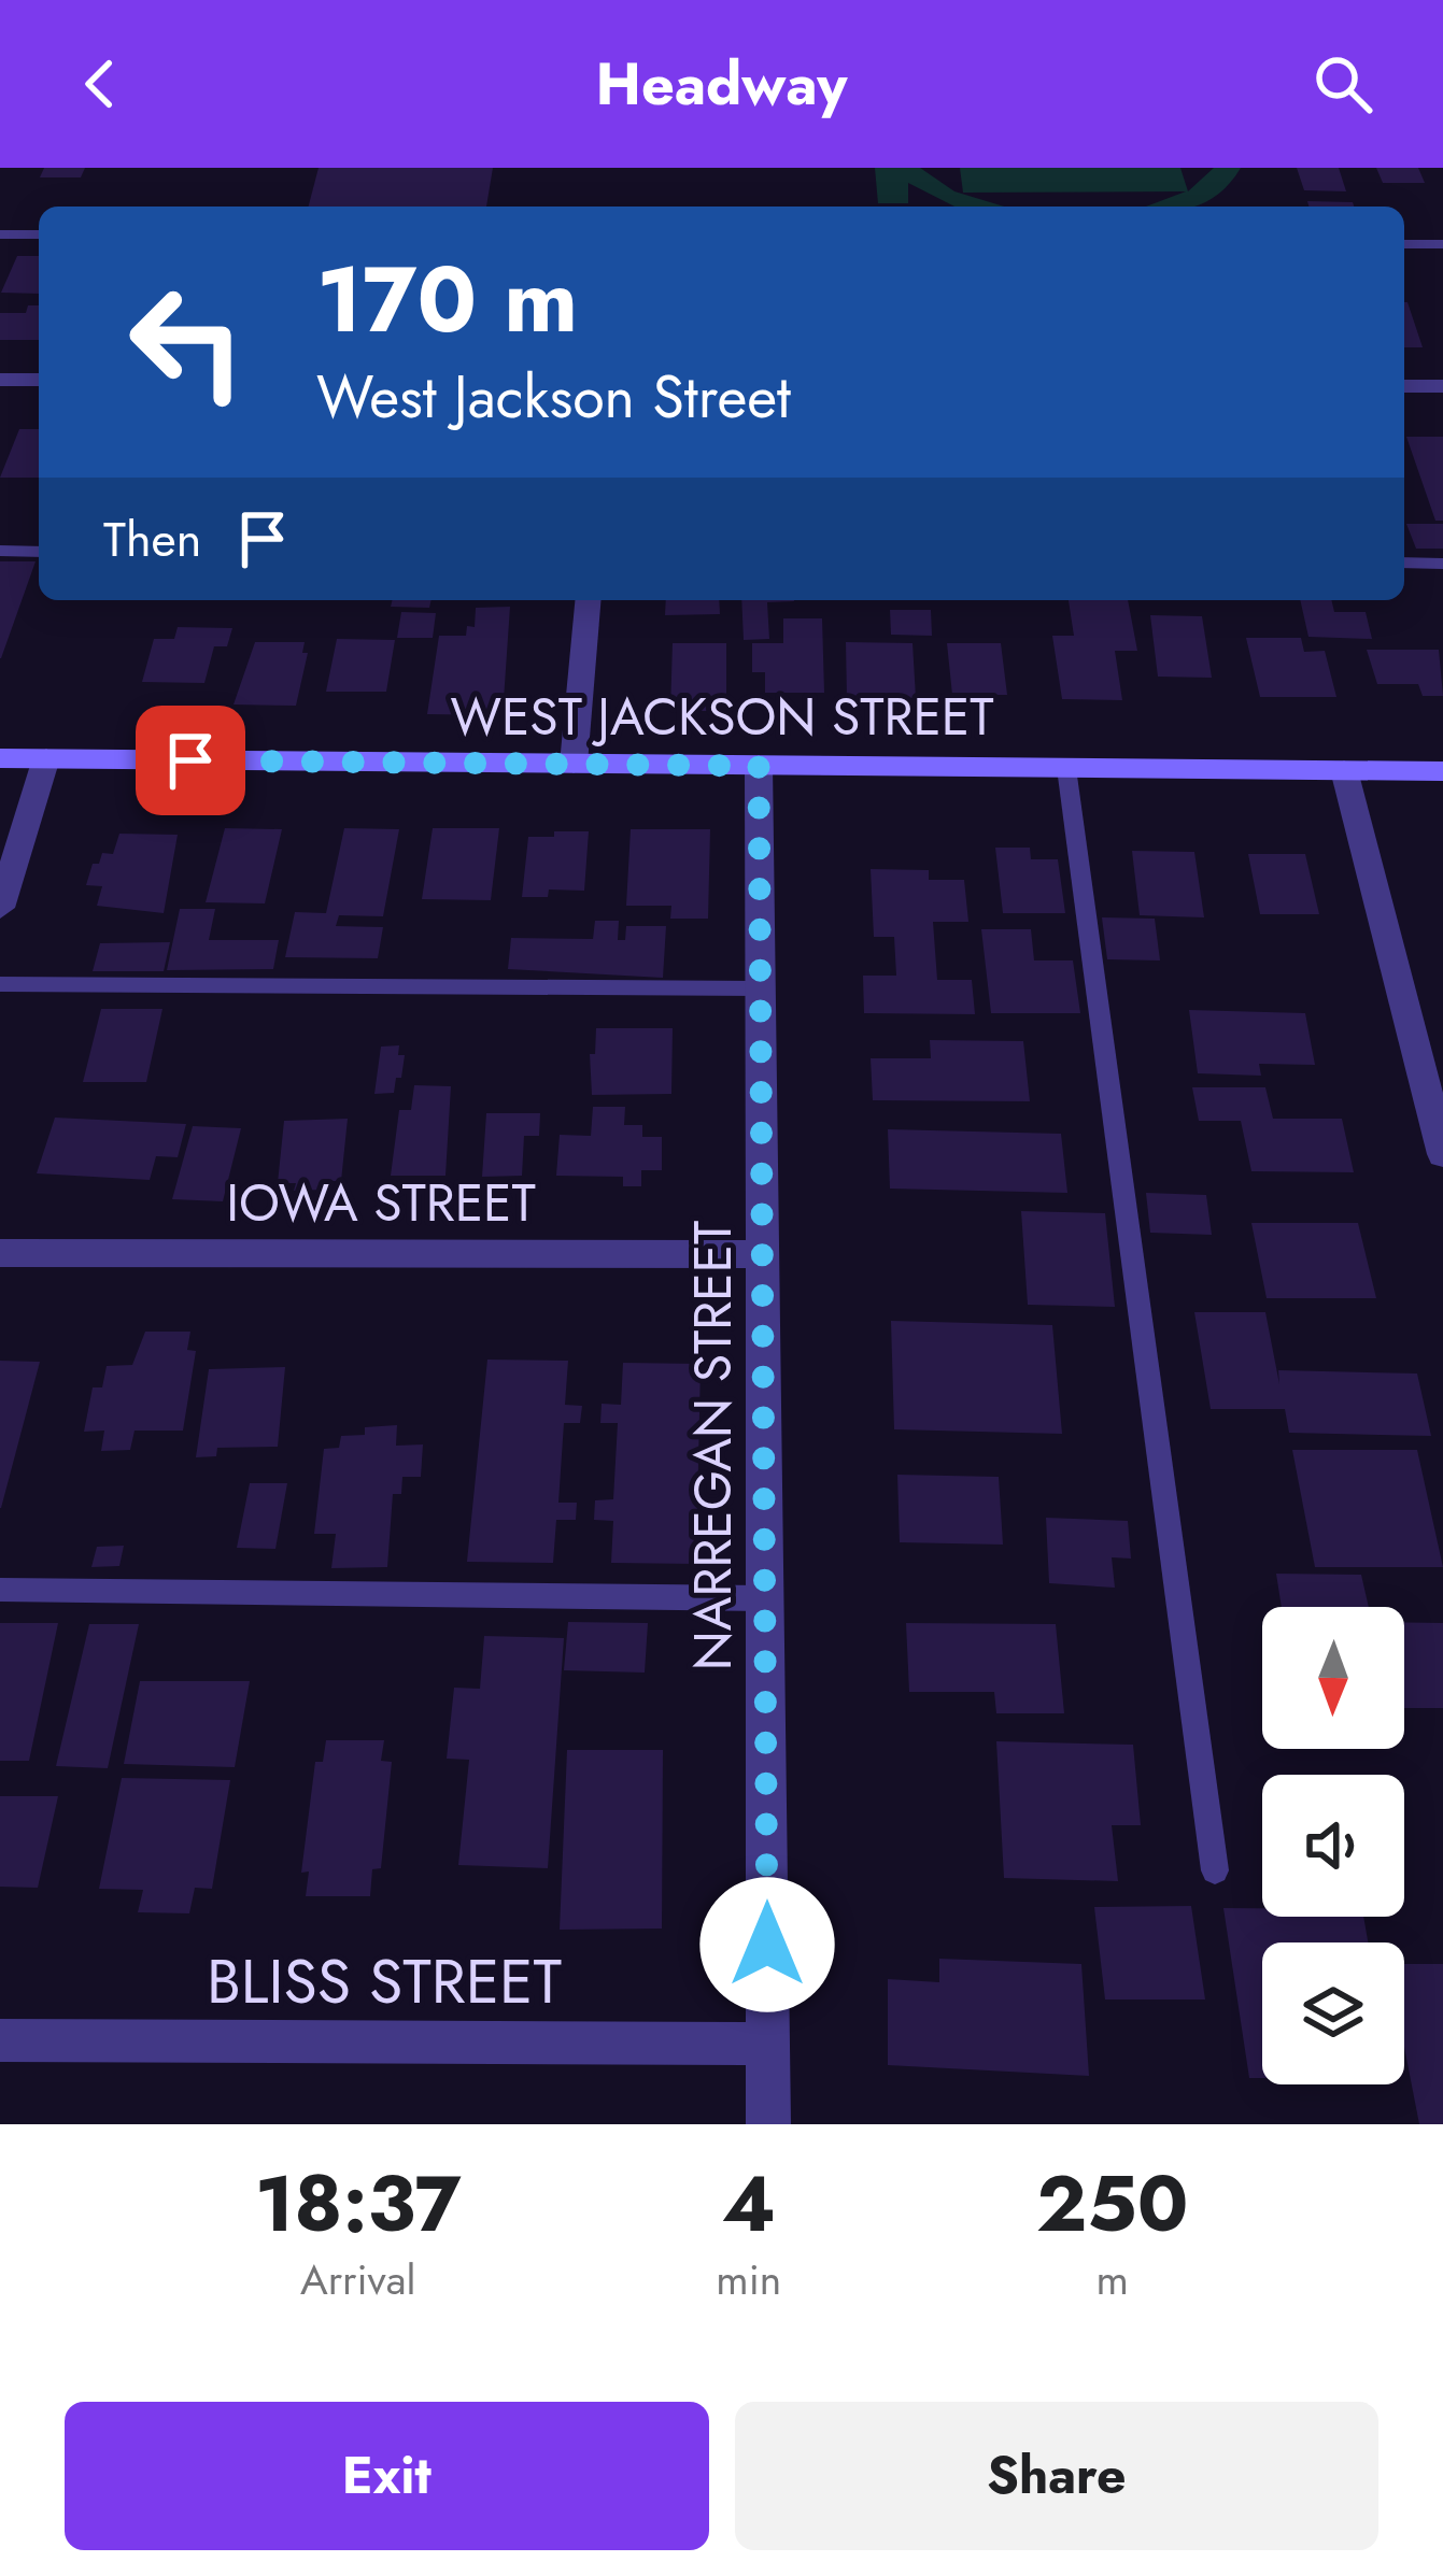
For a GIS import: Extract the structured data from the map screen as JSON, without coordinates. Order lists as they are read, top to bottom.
{
  "streets": {
    "street": [
      "WEST JACKSON STREET",
      "IOWA STREET",
      "NARREGAN STREET",
      "BLISS STREET"
    ]
  },
  "crossings": [
    ["WEST JACKSON STREET", "NARREGAN STREET"],
    ["IOWA STREET", "NARREGAN STREET"],
    ["NARREGAN STREET", "BLISS STREET"]
  ],
  "north": "bottom",
  "page": {
    "header": "Headway",
    "turn": ["170 m", "West Jackson Street"],
    "then": "Then",
    "eta": [
      "18:37",
      "Arrival",
      "4",
      "min",
      "250",
      "m"
    ],
    "buttons": ["Exit", "Share"]
  }
}
